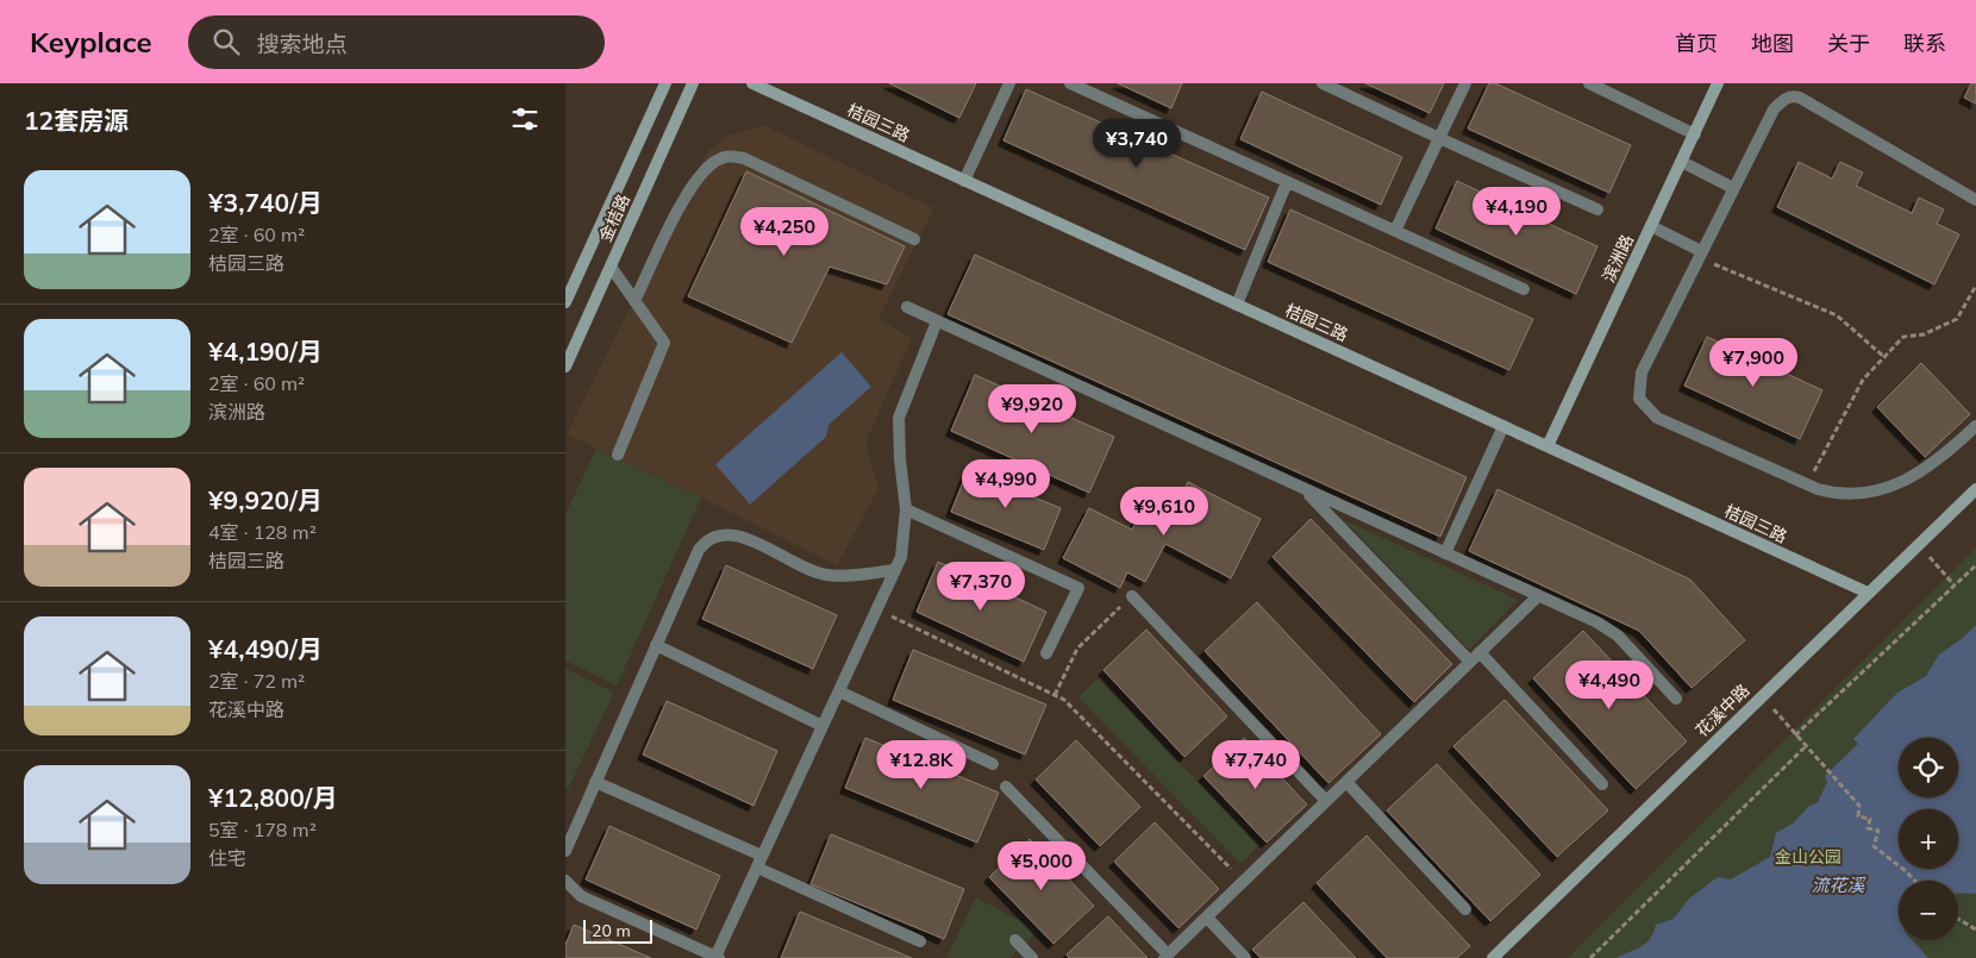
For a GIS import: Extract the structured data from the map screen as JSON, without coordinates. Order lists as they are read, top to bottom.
{
  "streets": {
    "street": [
      "桔园三路",
      "金桔路",
      "滨洲路",
      "花溪中路"
    ]
  },
  "crossings": [
    ["桔园三路", "滨洲路"],
    ["桔园三路", "花溪中路"]
  ],
  "water": ["流花溪"],
  "parks": ["金山公园"],
  "scale_bar": "20 m",
  "page": {
    "header": "Keyplace",
    "search": "搜索地点",
    "nav": [
      "首页",
      "地图",
      "关于",
      "联系"
    ],
    "heading": "12套房源",
    "price": [
      "¥3,740",
      "¥4,190",
      "¥4,250",
      "¥7,900",
      "¥9,920",
      "¥4,990",
      "¥9,610",
      "¥7,370",
      "¥4,490",
      "¥12.8K",
      "¥7,740",
      "¥5,000"
    ],
    "list": [
      {
        "name": "¥3,740/月",
        "note": "2室 · 60 m² · 桔园三路"
      },
      {
        "name": "¥4,190/月",
        "note": "2室 · 60 m² · 滨洲路"
      },
      {
        "name": "¥9,920/月",
        "note": "4室 · 128 m² · 桔园三路"
      },
      {
        "name": "¥4,490/月",
        "note": "2室 · 72 m² · 花溪中路"
      },
      {
        "name": "¥12,800/月",
        "note": "5室 · 178 m² · 住宅"
      }
    ],
    "map_buttons": ["+", "−"],
    "scale": "20 m"
  }
}
